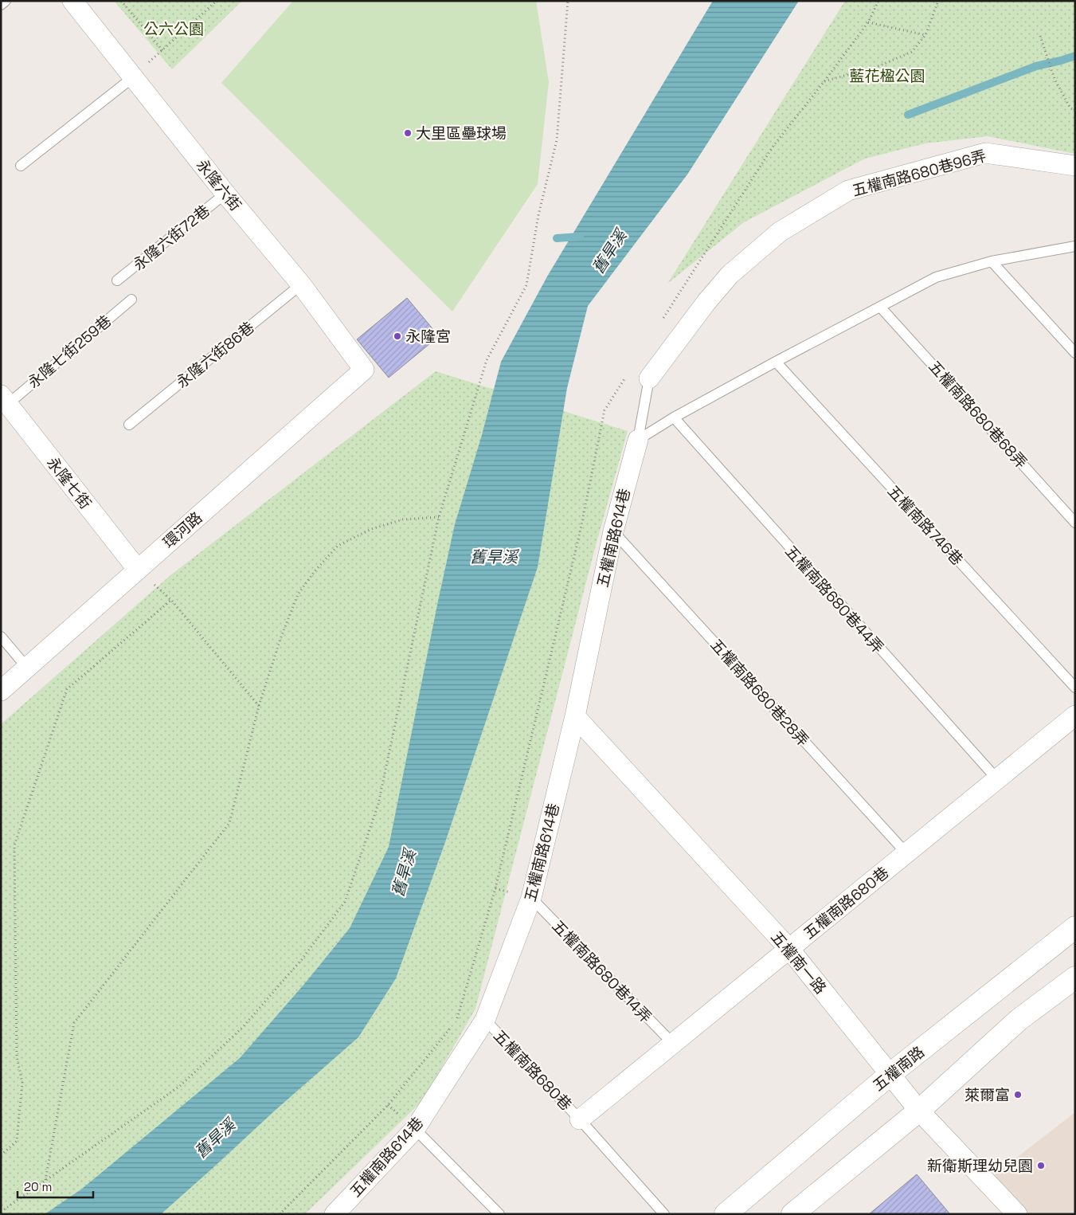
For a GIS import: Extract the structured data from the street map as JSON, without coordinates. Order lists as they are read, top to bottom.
{
  "streets": {
    "main road": ["五權南路"],
    "street": [
      "五權南路680巷96弄",
      "永隆六街",
      "永隆七街",
      "環河路",
      "五權南路614巷",
      "五權南路680巷",
      "五權南一路"
    ],
    "lane": [
      "永隆六街72巷",
      "永隆七街259巷",
      "永隆六街86巷",
      "五權南路680巷68弄",
      "五權南路746巷",
      "五權南路680巷44弄",
      "五權南路680巷28弄",
      "五權南路680巷14弄"
    ]
  },
  "crossings": [
    ["永隆六街", "永隆六街72巷"],
    ["永隆六街", "永隆六街86巷"],
    ["永隆六街", "環河路"],
    ["永隆七街259巷", "永隆七街"],
    ["永隆七街", "環河路"],
    ["五權南路614巷", "五權南路680巷28弄"],
    ["五權南路614巷", "五權南路680巷"],
    ["五權南路614巷", "五權南一路"],
    ["五權南路614巷", "五權南路680巷14弄"],
    ["五權南路680巷44弄", "五權南路680巷"],
    ["五權南路680巷28弄", "五權南路680巷"],
    ["五權南路680巷", "五權南一路"],
    ["五權南路680巷", "五權南路680巷14弄"],
    ["五權南一路", "五權南路"]
  ],
  "water": ["舊旱溪"],
  "parks": ["公六公園", "藍花楹公園"],
  "places": [
    "大里區壘球場",
    "永隆宮",
    "萊爾富",
    "新衛斯理幼兒園"
  ],
  "scale_bar": "20 m"
}
